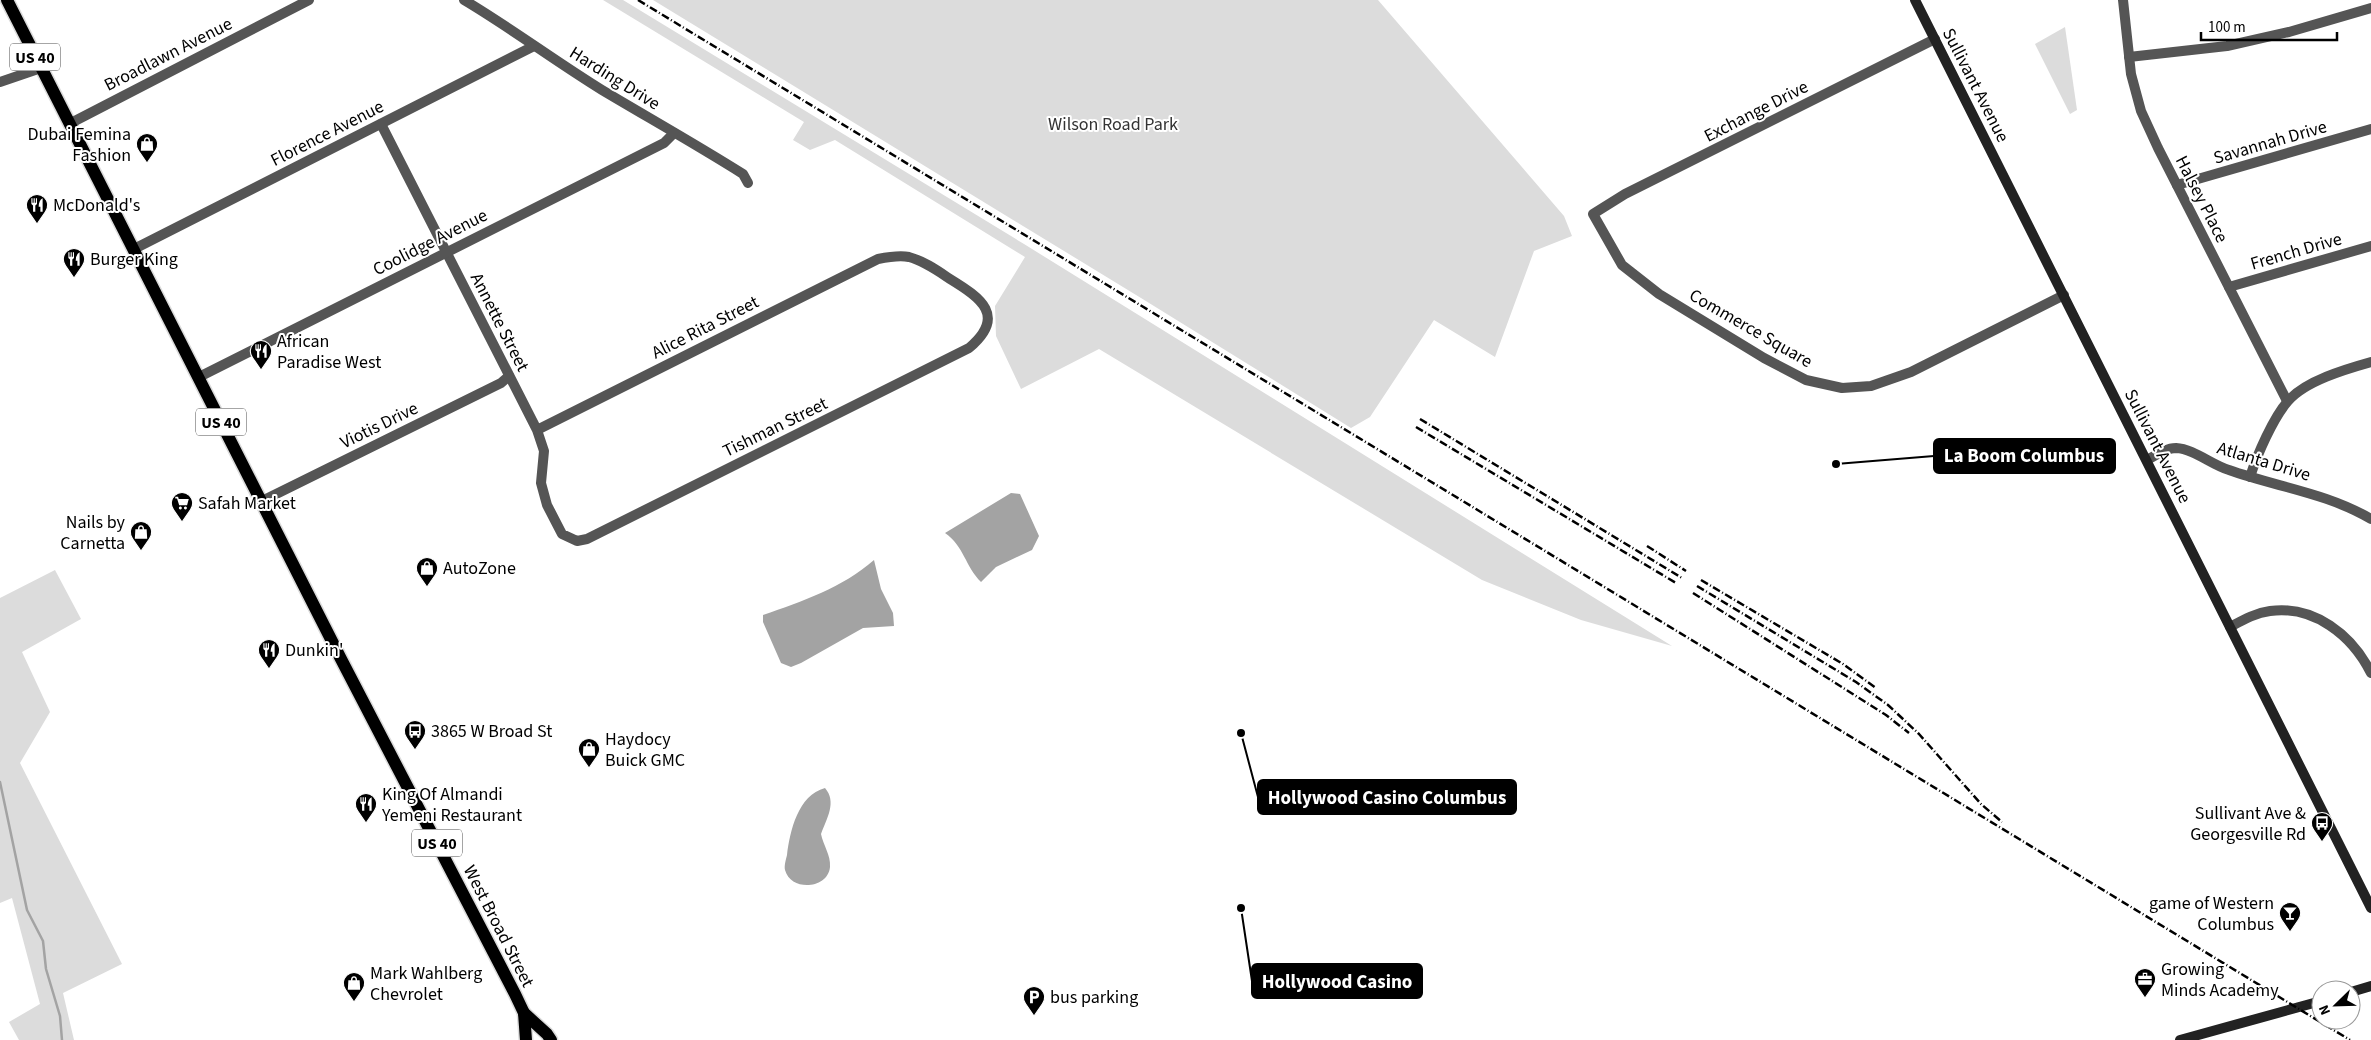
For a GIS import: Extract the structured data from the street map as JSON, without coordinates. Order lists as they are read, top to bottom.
{
  "streets": {
    "main road": ["US 40", "Sullivant Avenue", "West Broad Street"],
    "street": [
      "Broadlawn Avenue",
      "Harding Drive",
      "Exchange Drive",
      "Florence Avenue",
      "Savannah Drive",
      "Halsey Place",
      "Coolidge Avenue",
      "French Drive",
      "Annette Street",
      "Alice Rita Street",
      "Commerce Square",
      "Viotis Drive",
      "Tishman Street",
      "Atlanta Drive"
    ]
  },
  "crossings": [
    ["Broadlawn Avenue", "West Broad Street"],
    ["Harding Drive", "Florence Avenue"],
    ["Harding Drive", "Coolidge Avenue"],
    ["Sullivant Avenue", "Exchange Drive"],
    ["Sullivant Avenue", "Commerce Square"],
    ["Sullivant Avenue", "Atlanta Drive"],
    ["Exchange Drive", "Commerce Square"],
    ["Florence Avenue", "Annette Street"],
    ["Florence Avenue", "West Broad Street"],
    ["Savannah Drive", "Halsey Place"],
    ["Halsey Place", "French Drive"],
    ["Coolidge Avenue", "Annette Street"],
    ["Coolidge Avenue", "West Broad Street"],
    ["Annette Street", "Alice Rita Street"],
    ["Annette Street", "Viotis Drive"],
    ["Annette Street", "Tishman Street"],
    ["Alice Rita Street", "Tishman Street"],
    ["Viotis Drive", "West Broad Street"]
  ],
  "parks": ["Wilson Road Park"],
  "places": {
    "shop": [
      "Dubai Femina Fashion",
      "Nails by Carnetta",
      "AutoZone",
      "Haydocy Buick GMC",
      "Mark Wahlberg Chevrolet"
    ],
    "restaurant": [
      "McDonald's",
      "Burger King",
      "African Paradise West",
      "Dunkin'",
      "King Of Almandi Yemeni Restaurant"
    ],
    "other": ["La Boom Columbus", "Hollywood Casino Columbus", "Hollywood Casino"],
    "supermarket": ["Safah Market"],
    "bus stop": ["3865 W Broad St", "Sullivant Ave & Georgesville Rd"],
    "bar": ["game of Western Columbus"],
    "office": ["Growing Minds Academy"],
    "parking": ["bus parking"]
  },
  "scale_bar": "100 m",
  "north": "bottom left"
}
